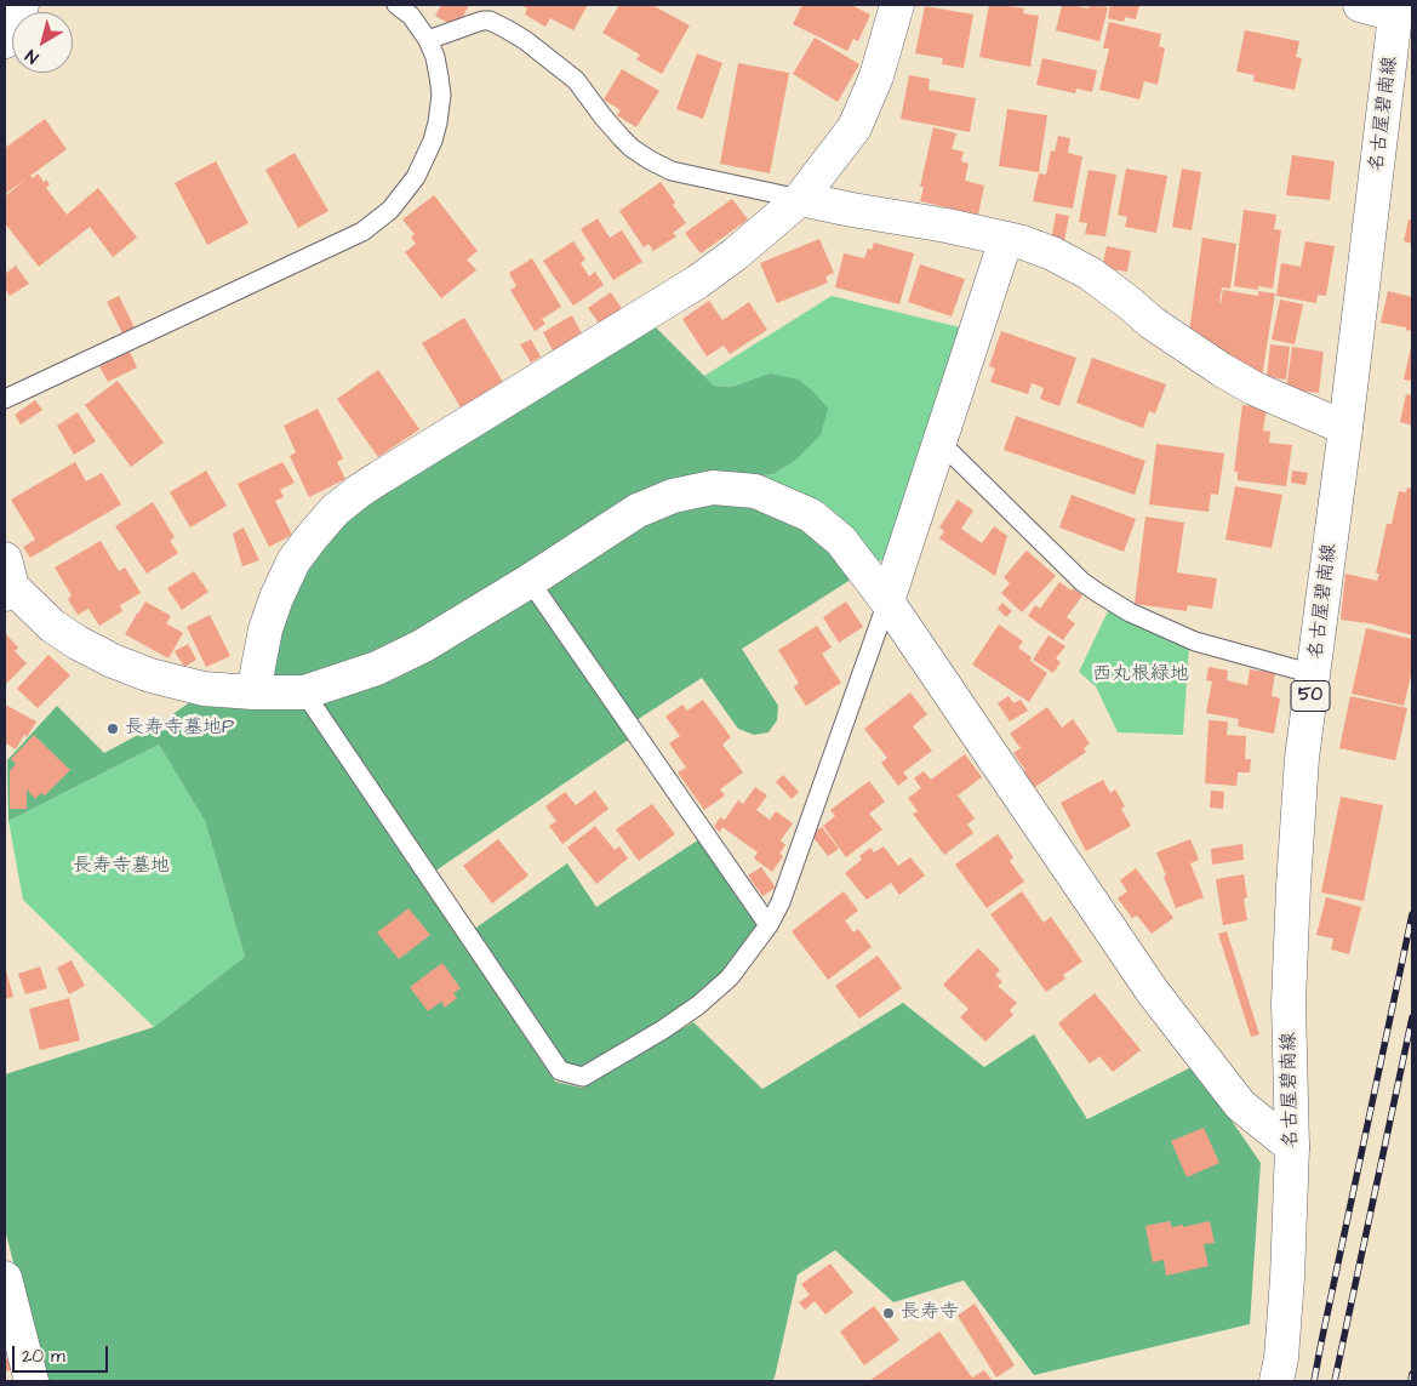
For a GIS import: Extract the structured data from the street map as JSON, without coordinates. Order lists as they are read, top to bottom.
{
  "streets": {
    "street": ["名古屋碧南線", "50"]
  },
  "parks": ["西丸根緑地", "長寿寺墓地"],
  "places": ["長寿寺墓地P", "長寿寺"],
  "scale_bar": "20 m",
  "north": "bottom left"
}
